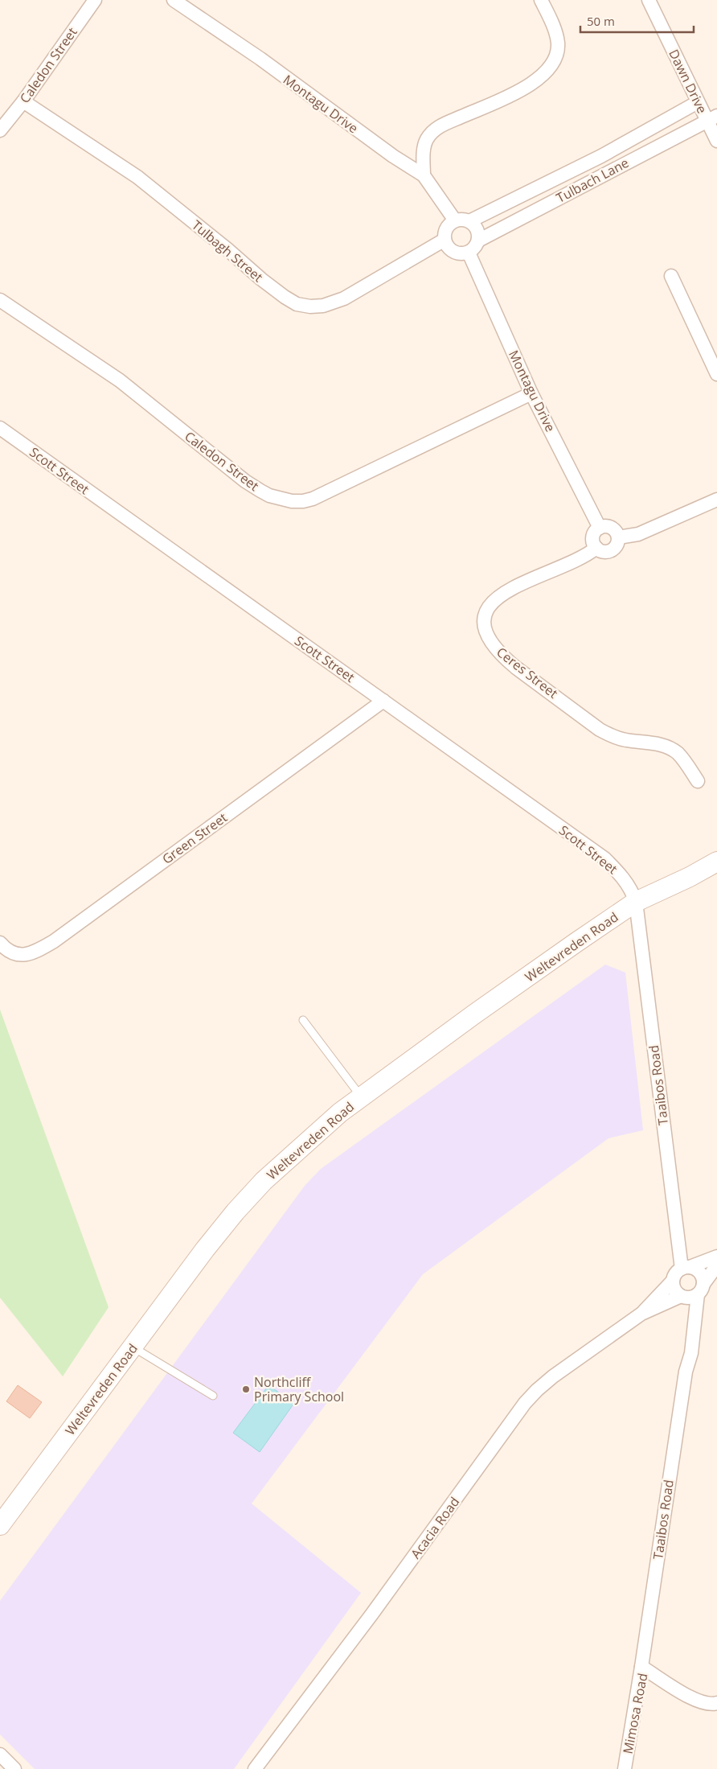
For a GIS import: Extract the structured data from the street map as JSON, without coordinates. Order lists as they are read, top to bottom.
{
  "streets": {
    "main road": ["Weltevreden Road"],
    "street": [
      "Caledon Street",
      "Dawn Drive",
      "Montagu Drive",
      "Tulbach Lane",
      "Tulbagh Street",
      "Scott Street",
      "Ceres Street",
      "Green Street",
      "Taaibos Road",
      "Acacia Road",
      "Mimosa Road"
    ]
  },
  "crossings": [
    ["Caledon Street", "Montagu Drive"],
    ["Caledon Street", "Tulbagh Street"],
    ["Dawn Drive", "Tulbach Lane"],
    ["Montagu Drive", "Tulbach Lane"],
    ["Montagu Drive", "Tulbagh Street"],
    ["Montagu Drive", "Ceres Street"],
    ["Tulbach Lane", "Tulbagh Street"],
    ["Scott Street", "Green Street"],
    ["Scott Street", "Weltevreden Road"],
    ["Scott Street", "Taaibos Road"],
    ["Weltevreden Road", "Taaibos Road"],
    ["Taaibos Road", "Acacia Road"],
    ["Taaibos Road", "Mimosa Road"]
  ],
  "places": ["Northcliff Primary School"],
  "scale_bar": "50 m"
}
